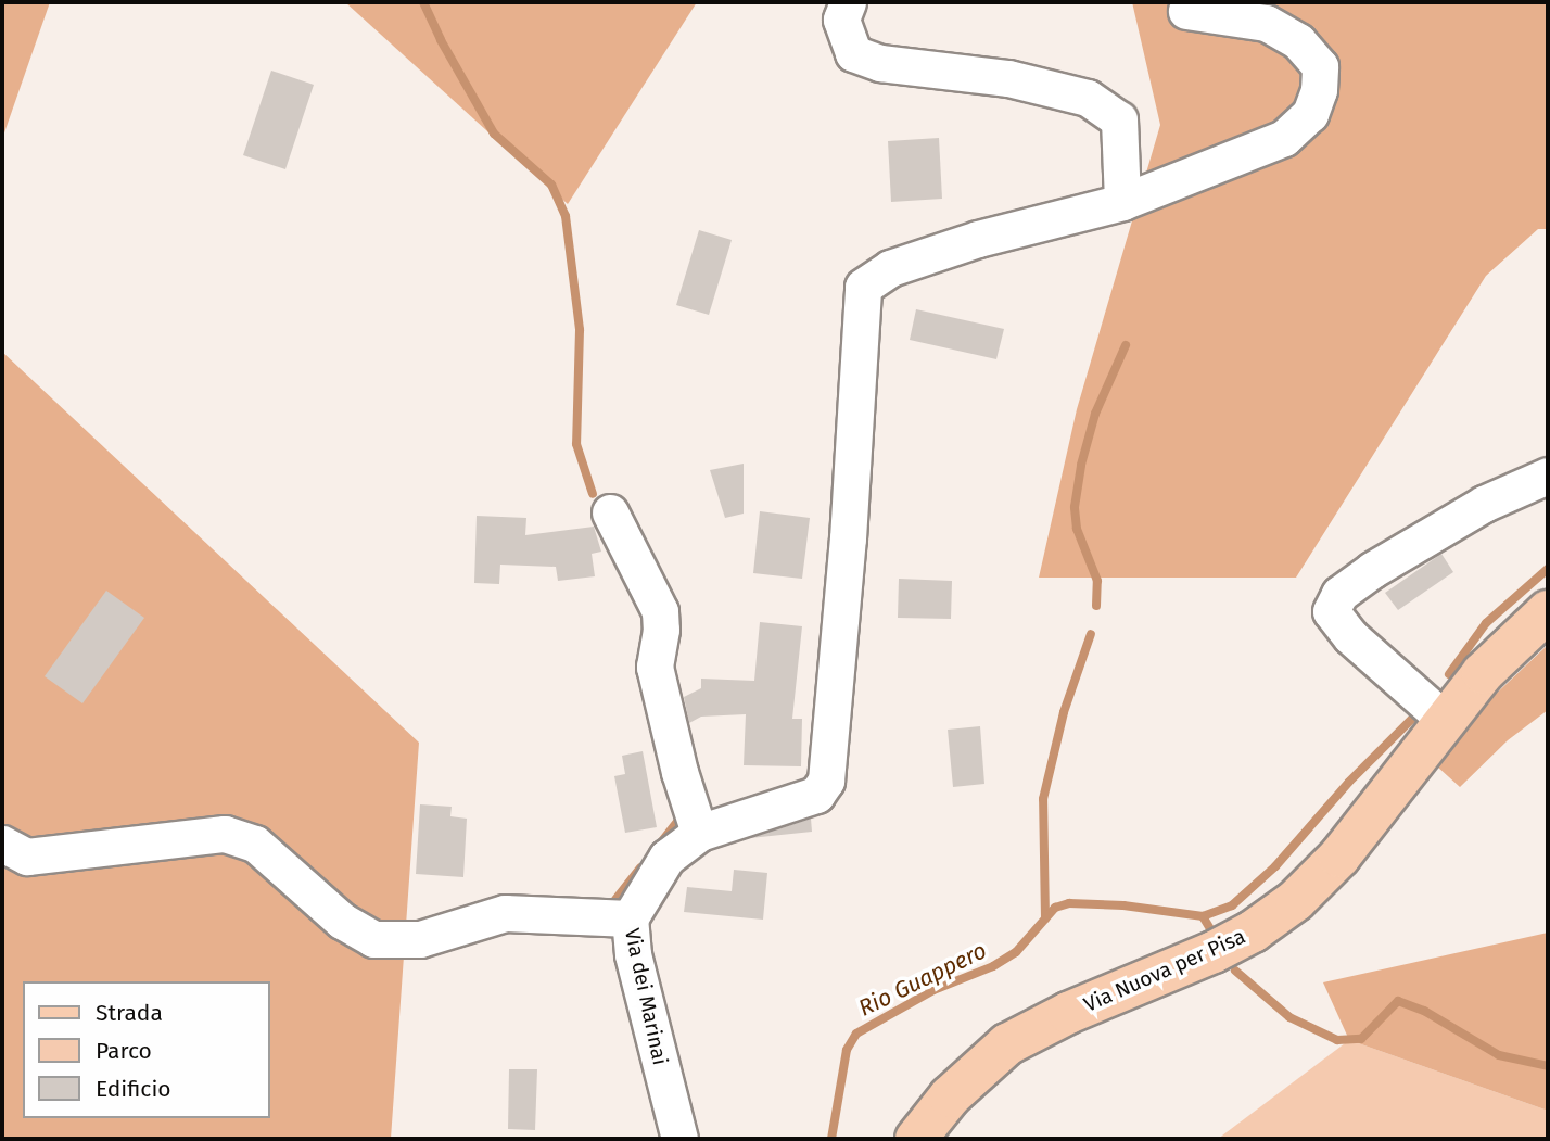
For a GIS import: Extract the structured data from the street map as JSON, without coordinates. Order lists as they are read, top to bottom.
{
  "streets": {
    "main road": ["Via Nuova per Pisa"],
    "street": ["Via dei Marinai"]
  },
  "water": ["Rio Guappero"],
  "legend": ["Strada", "Parco", "Edificio"]
}
